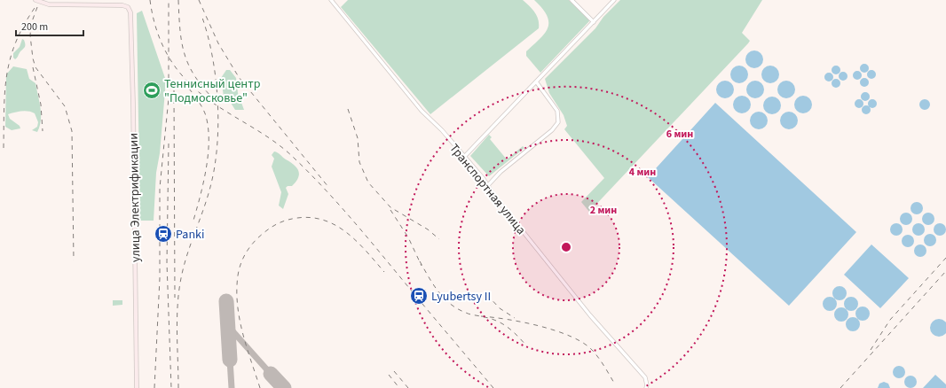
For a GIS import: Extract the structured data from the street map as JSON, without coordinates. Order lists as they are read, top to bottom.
{
  "streets": {
    "main road": ["улица Электрификации"],
    "street": ["Транспортная улица"]
  },
  "places": {
    "sports": ["Теннисный центр \"Подмосковье\""],
    "station": ["Panki", "Lyubertsy II"]
  },
  "scale_bar": "200 m",
  "rings": ["6 мин", "4 мин", "2 мин"]
}
